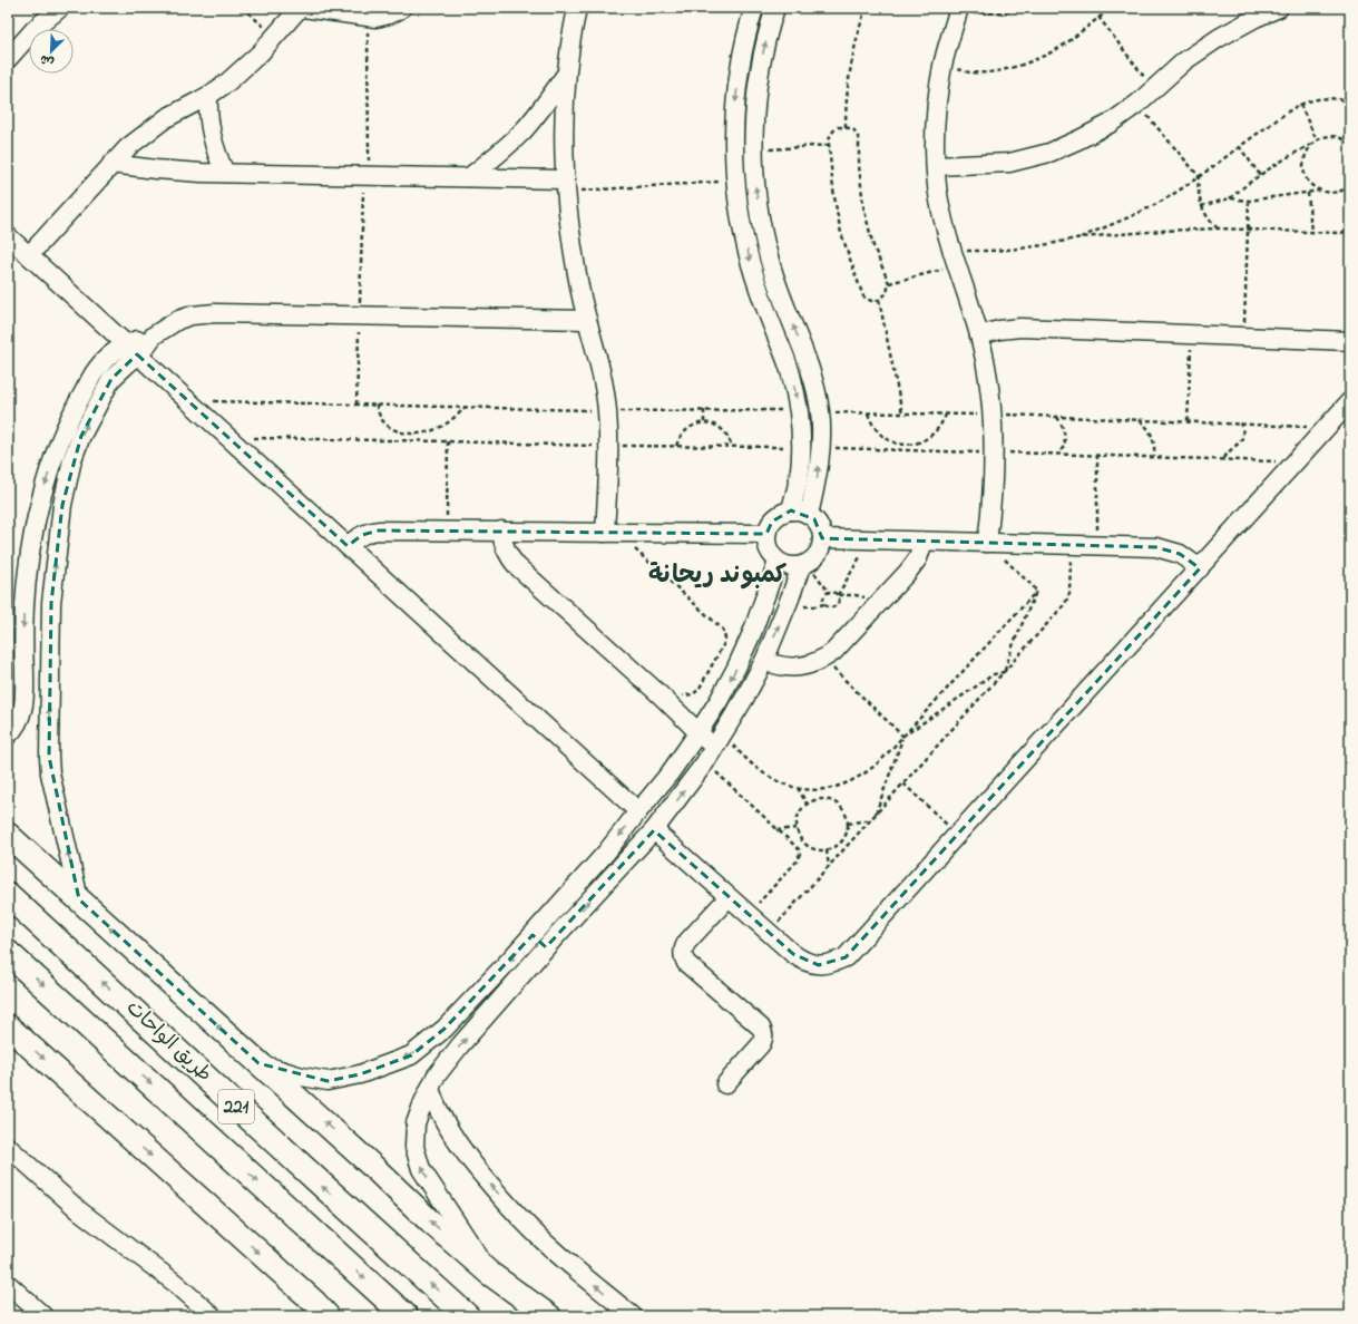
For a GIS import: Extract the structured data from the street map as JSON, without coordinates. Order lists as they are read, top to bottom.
{
  "streets": {
    "highway": ["طريق الواحات", "221"]
  },
  "districts": ["كمبوند ريحانة"],
  "north": "bottom left"
}
